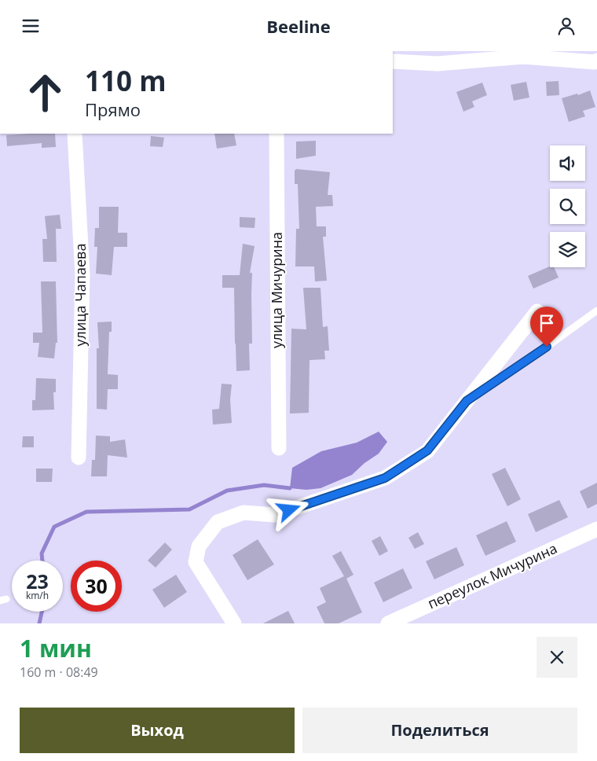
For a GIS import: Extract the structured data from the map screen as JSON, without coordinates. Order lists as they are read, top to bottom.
{
  "streets": {
    "street": ["улица Мичурина", "улица Чапаева", "переулок Мичурина"]
  },
  "page": {
    "header": "Beeline",
    "turn": ["110 m", "Прямо"],
    "speed": "23 km/h",
    "limit": "30",
    "heading": ["1 мин", "160 m · 08:49"],
    "buttons": ["Выход", "Поделиться"]
  }
}
